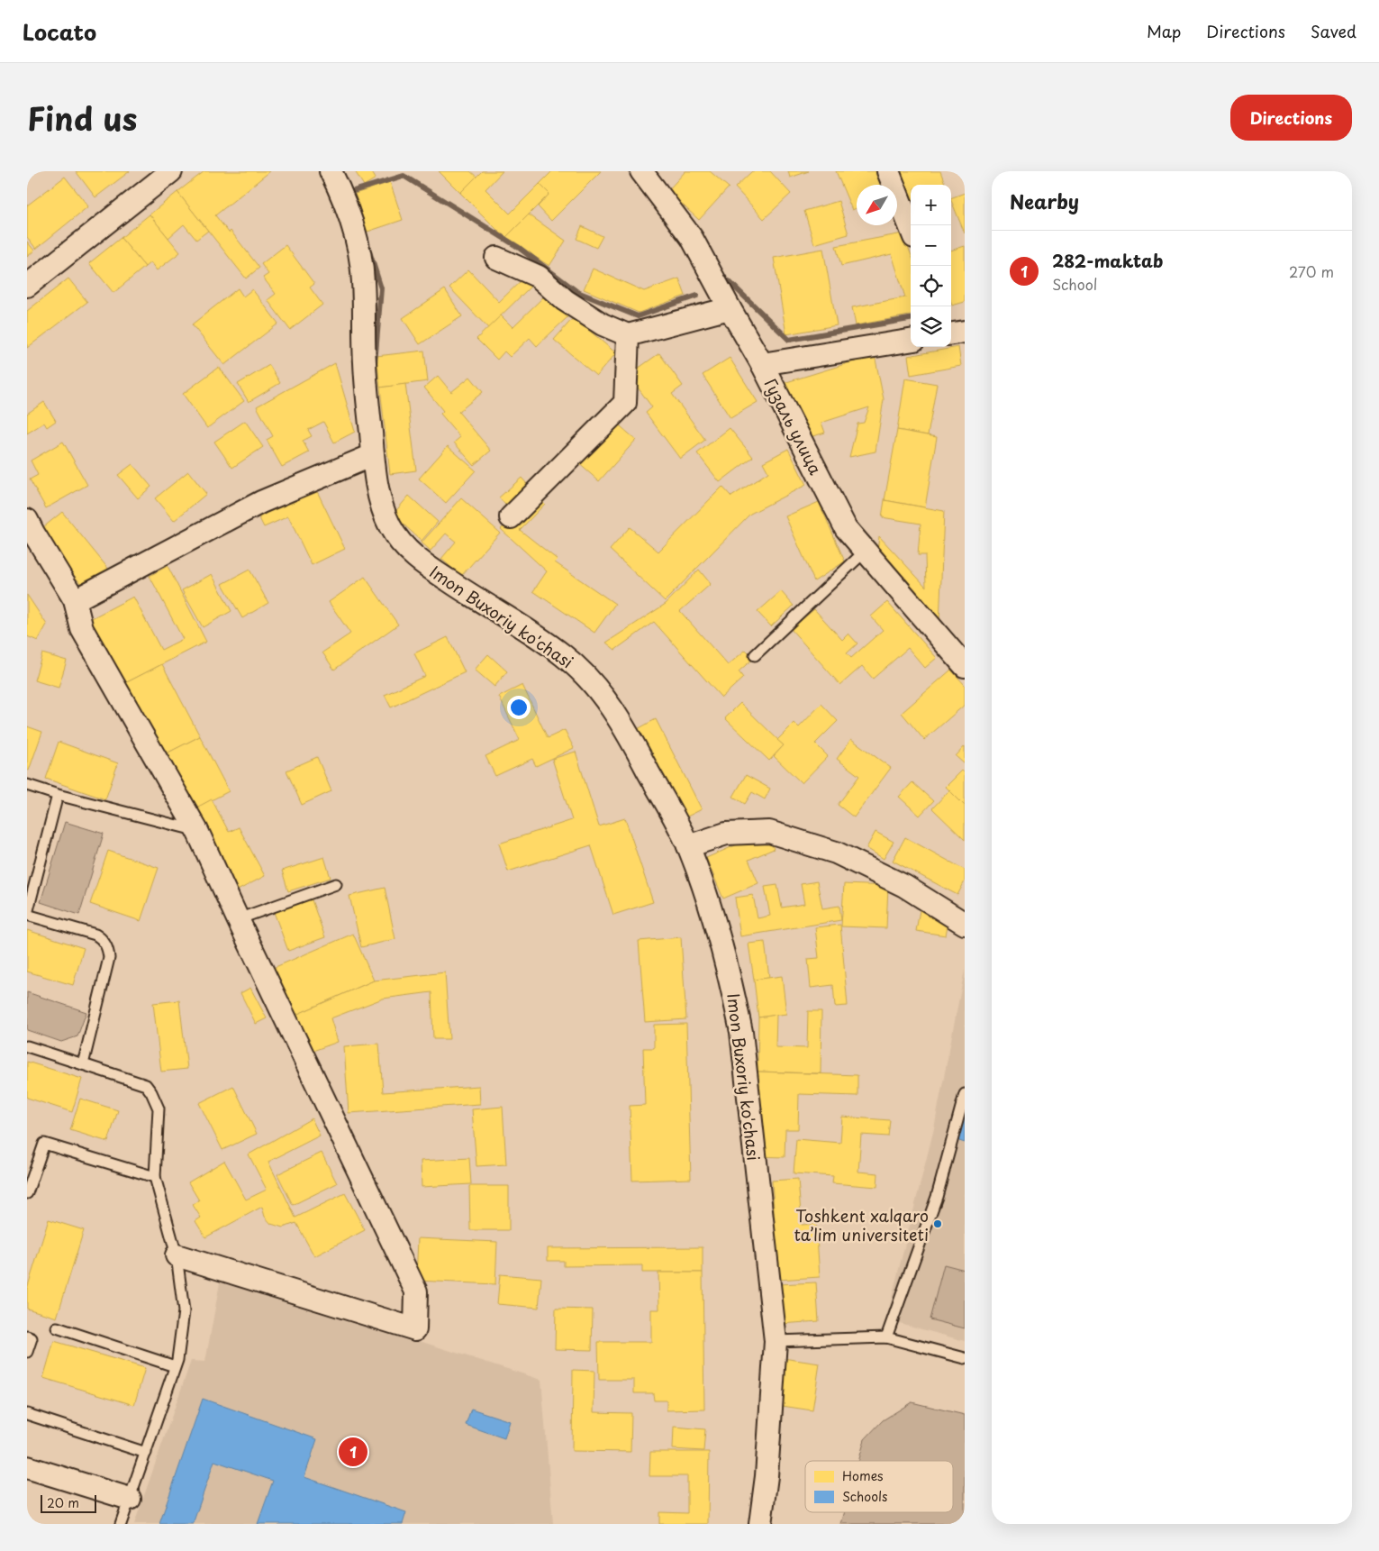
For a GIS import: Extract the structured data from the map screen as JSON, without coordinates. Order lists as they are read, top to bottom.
{
  "streets": {
    "street": ["Гузаль улица", "Imon Buxoriy ko'chasi"]
  },
  "places": ["Toshkent xalqaro ta’lim universiteti"],
  "legend": ["Homes", "Schools"],
  "scale_bar": "20 m",
  "north": "bottom left",
  "page": {
    "header": "Locato",
    "nav": ["Map", "Directions", "Saved"],
    "title": "Find us",
    "buttons": "Directions",
    "heading": "Nearby",
    "map_buttons": ["+", "−"],
    "list": [
      {
        "mark": "1",
        "name": "282-maktab",
        "note": "School",
        "value": "270 m"
      }
    ],
    "pins": "1",
    "scale": "20 m"
  }
}
